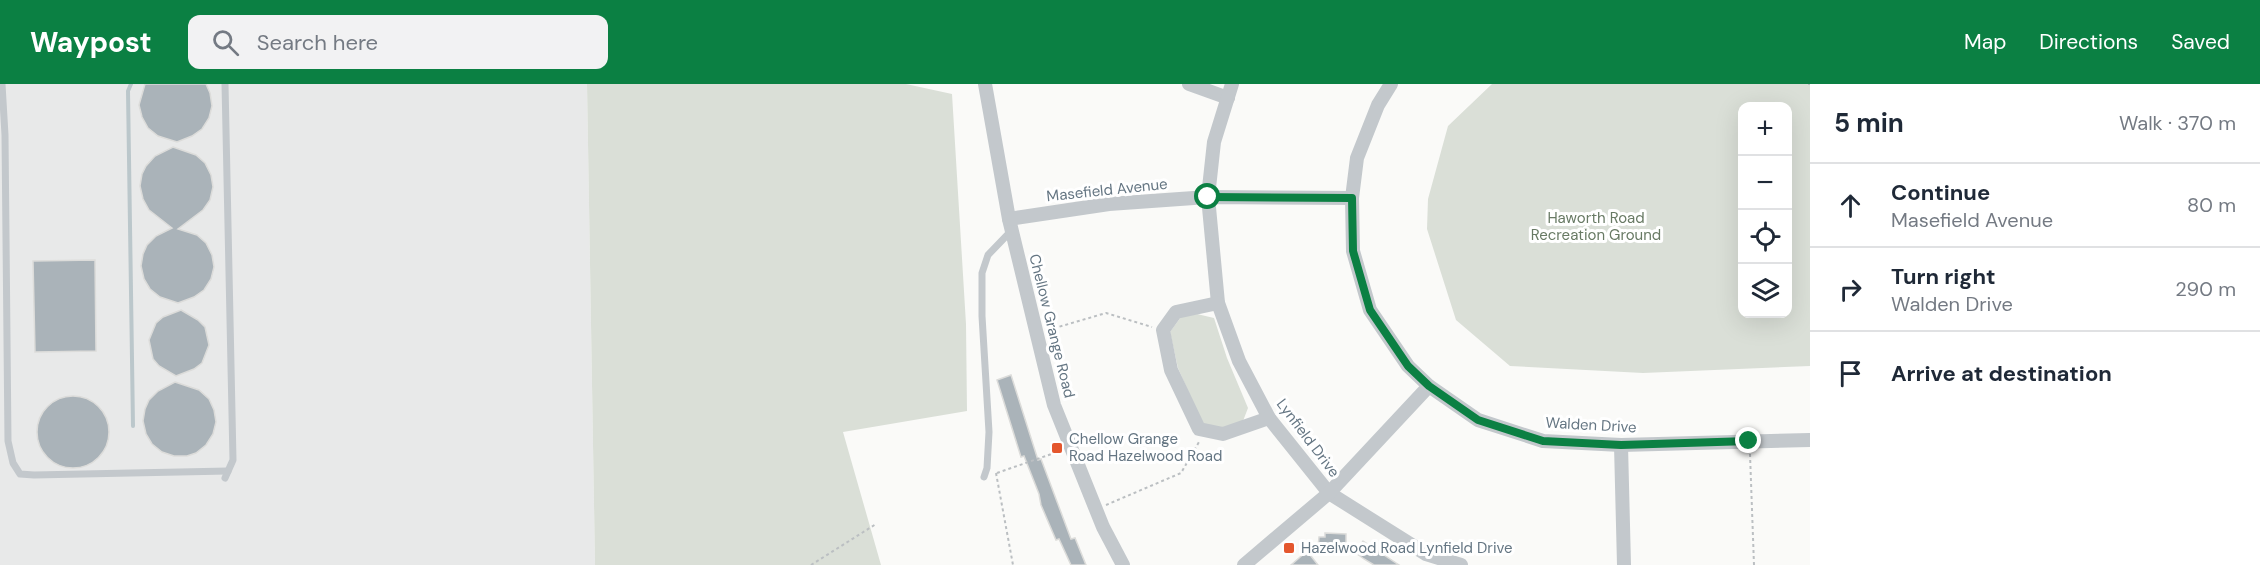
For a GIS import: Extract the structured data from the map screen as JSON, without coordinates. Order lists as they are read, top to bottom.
{
  "streets": {
    "street": [
      "Masefield Avenue",
      "Chellow Grange Road",
      "Walden Drive",
      "Lynfield Drive"
    ]
  },
  "crossings": [
    ["Masefield Avenue", "Chellow Grange Road"],
    ["Masefield Avenue", "Walden Drive"],
    ["Masefield Avenue", "Lynfield Drive"]
  ],
  "parks": ["Haworth Road Recreation Ground"],
  "places": {
    "transit": ["Chellow Grange Road Hazelwood Road", "Hazelwood Road Lynfield Drive"]
  },
  "page": {
    "header": "Waypost",
    "search": "Search here",
    "nav": ["Map", "Directions", "Saved"],
    "heading": ["5 min", "Walk · 370 m"],
    "map_buttons": ["+", "−"],
    "list": [
      ["Continue", "Masefield Avenue", "80 m"],
      ["Turn right", "Walden Drive", "290 m"],
      "Arrive at destination"
    ]
  }
}
